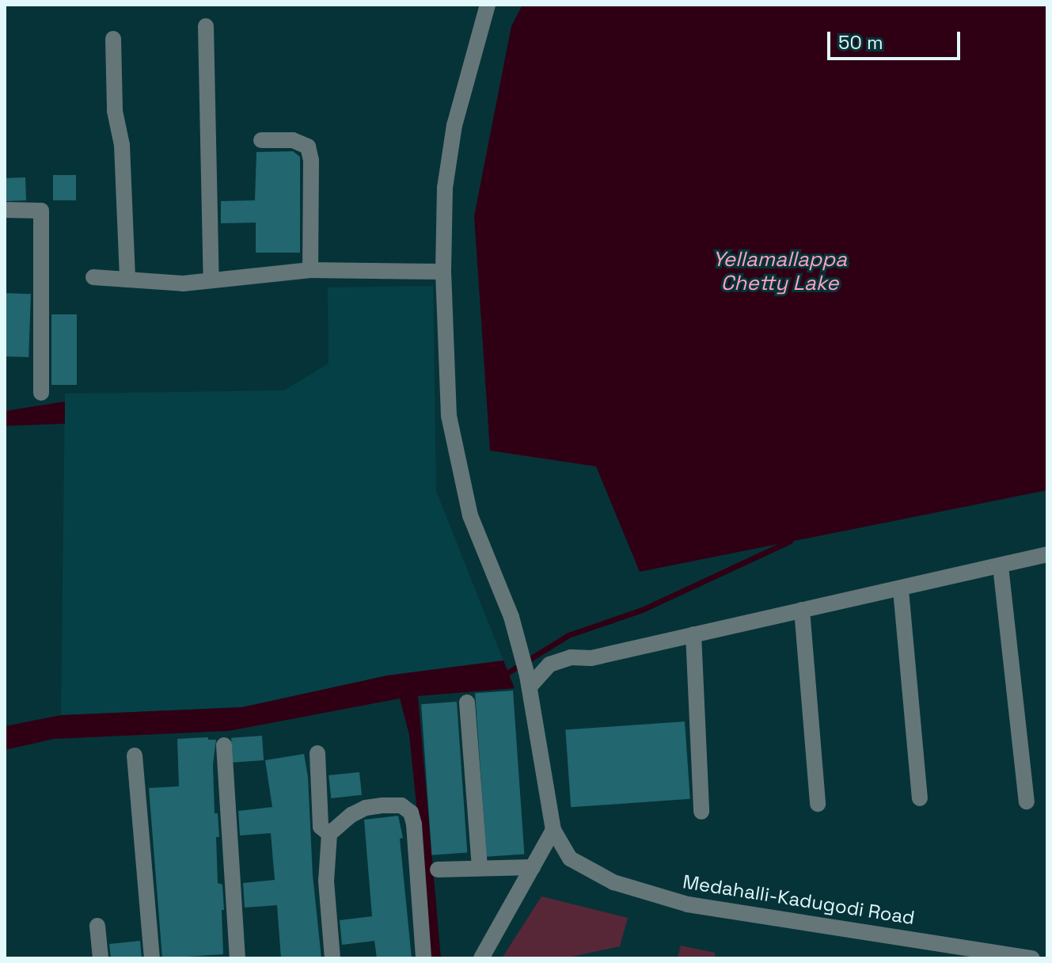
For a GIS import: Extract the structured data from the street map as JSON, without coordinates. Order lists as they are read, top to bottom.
{
  "streets": {
    "street": ["Medahalli-Kadugodi Road"]
  },
  "water": ["Yellamallappa Chetty Lake"],
  "scale_bar": "50 m"
}
